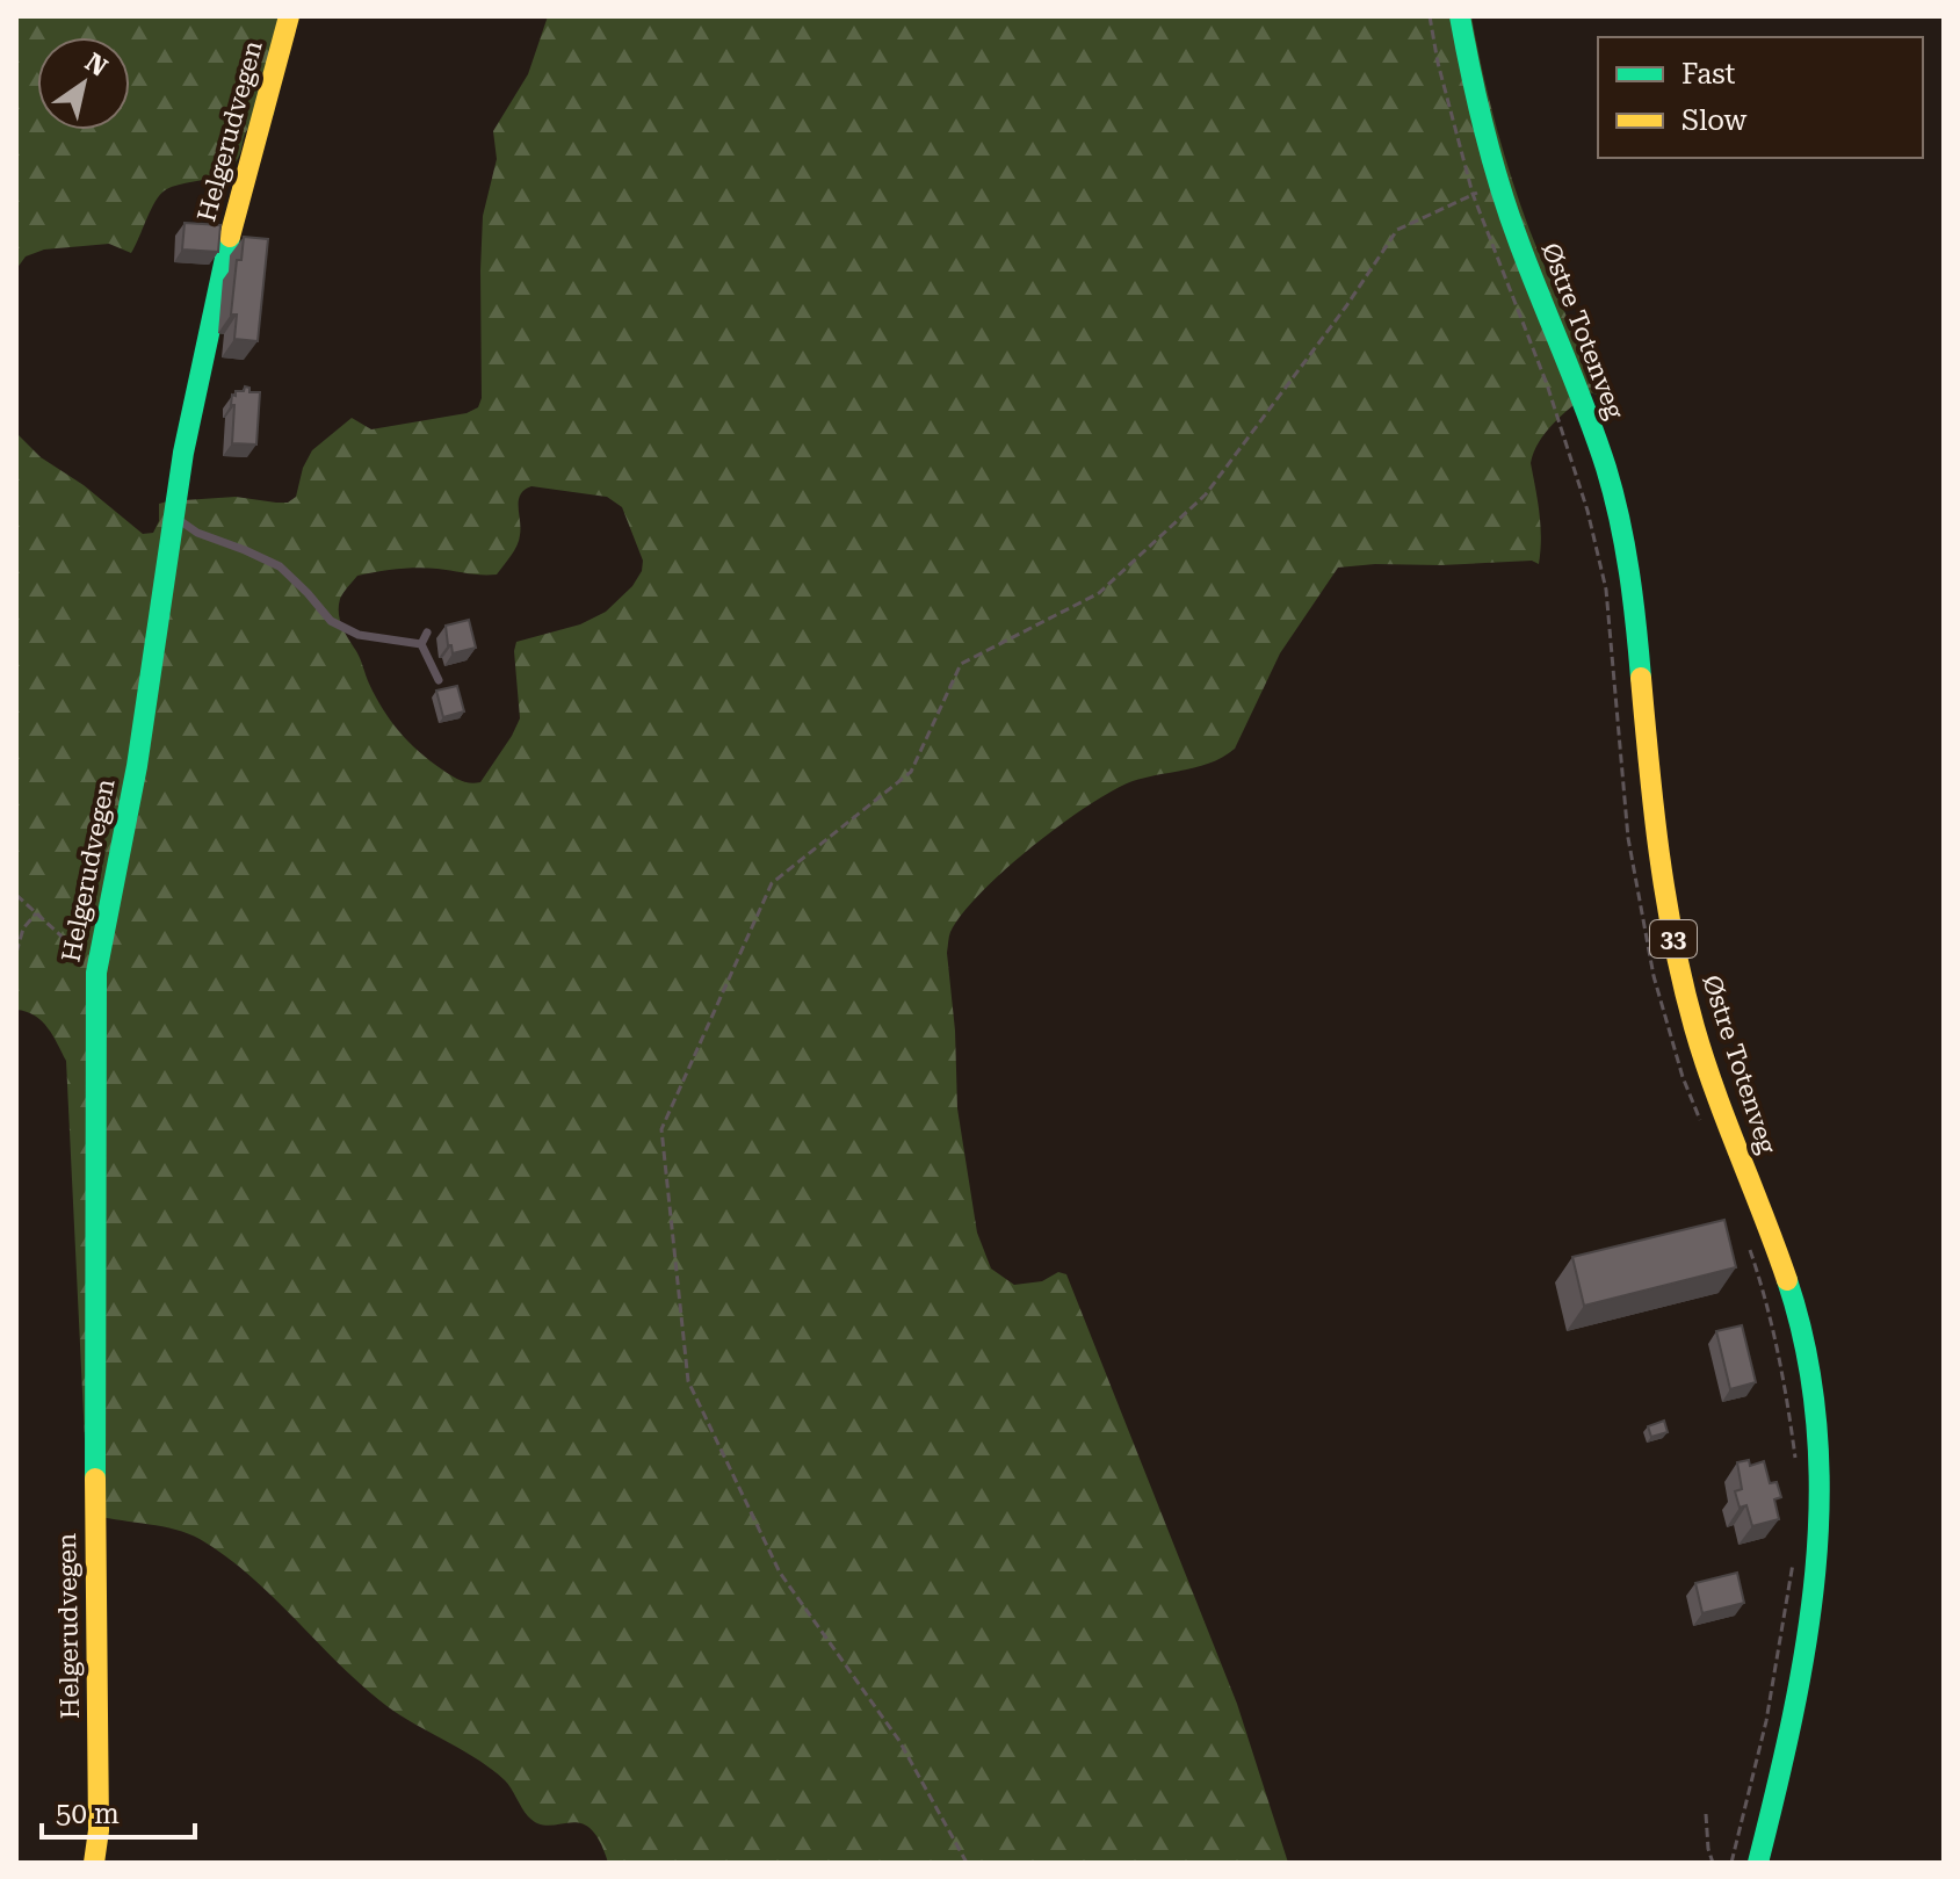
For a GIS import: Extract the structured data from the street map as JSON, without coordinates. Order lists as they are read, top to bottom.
{
  "streets": {
    "main road": ["Helgerudvegen", "Østre Totenveg", "33"]
  },
  "legend": ["Fast", "Slow"],
  "scale_bar": "50 m",
  "north": "top right"
}
